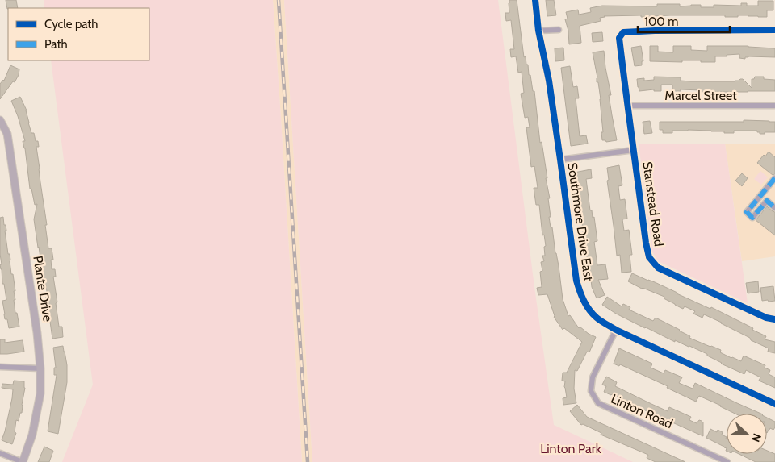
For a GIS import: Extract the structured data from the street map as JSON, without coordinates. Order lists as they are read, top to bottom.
{
  "streets": {
    "street": [
      "Marcel Street",
      "Stanstead Road",
      "Southmore Drive East",
      "Plante Drive",
      "Linton Road"
    ]
  },
  "crossings": [
    ["Marcel Street", "Stanstead Road"],
    ["Southmore Drive East", "Linton Road"]
  ],
  "parks": ["Linton Park"],
  "legend": ["Cycle path", "Path"],
  "scale_bar": "100 m",
  "north": "right"
}
